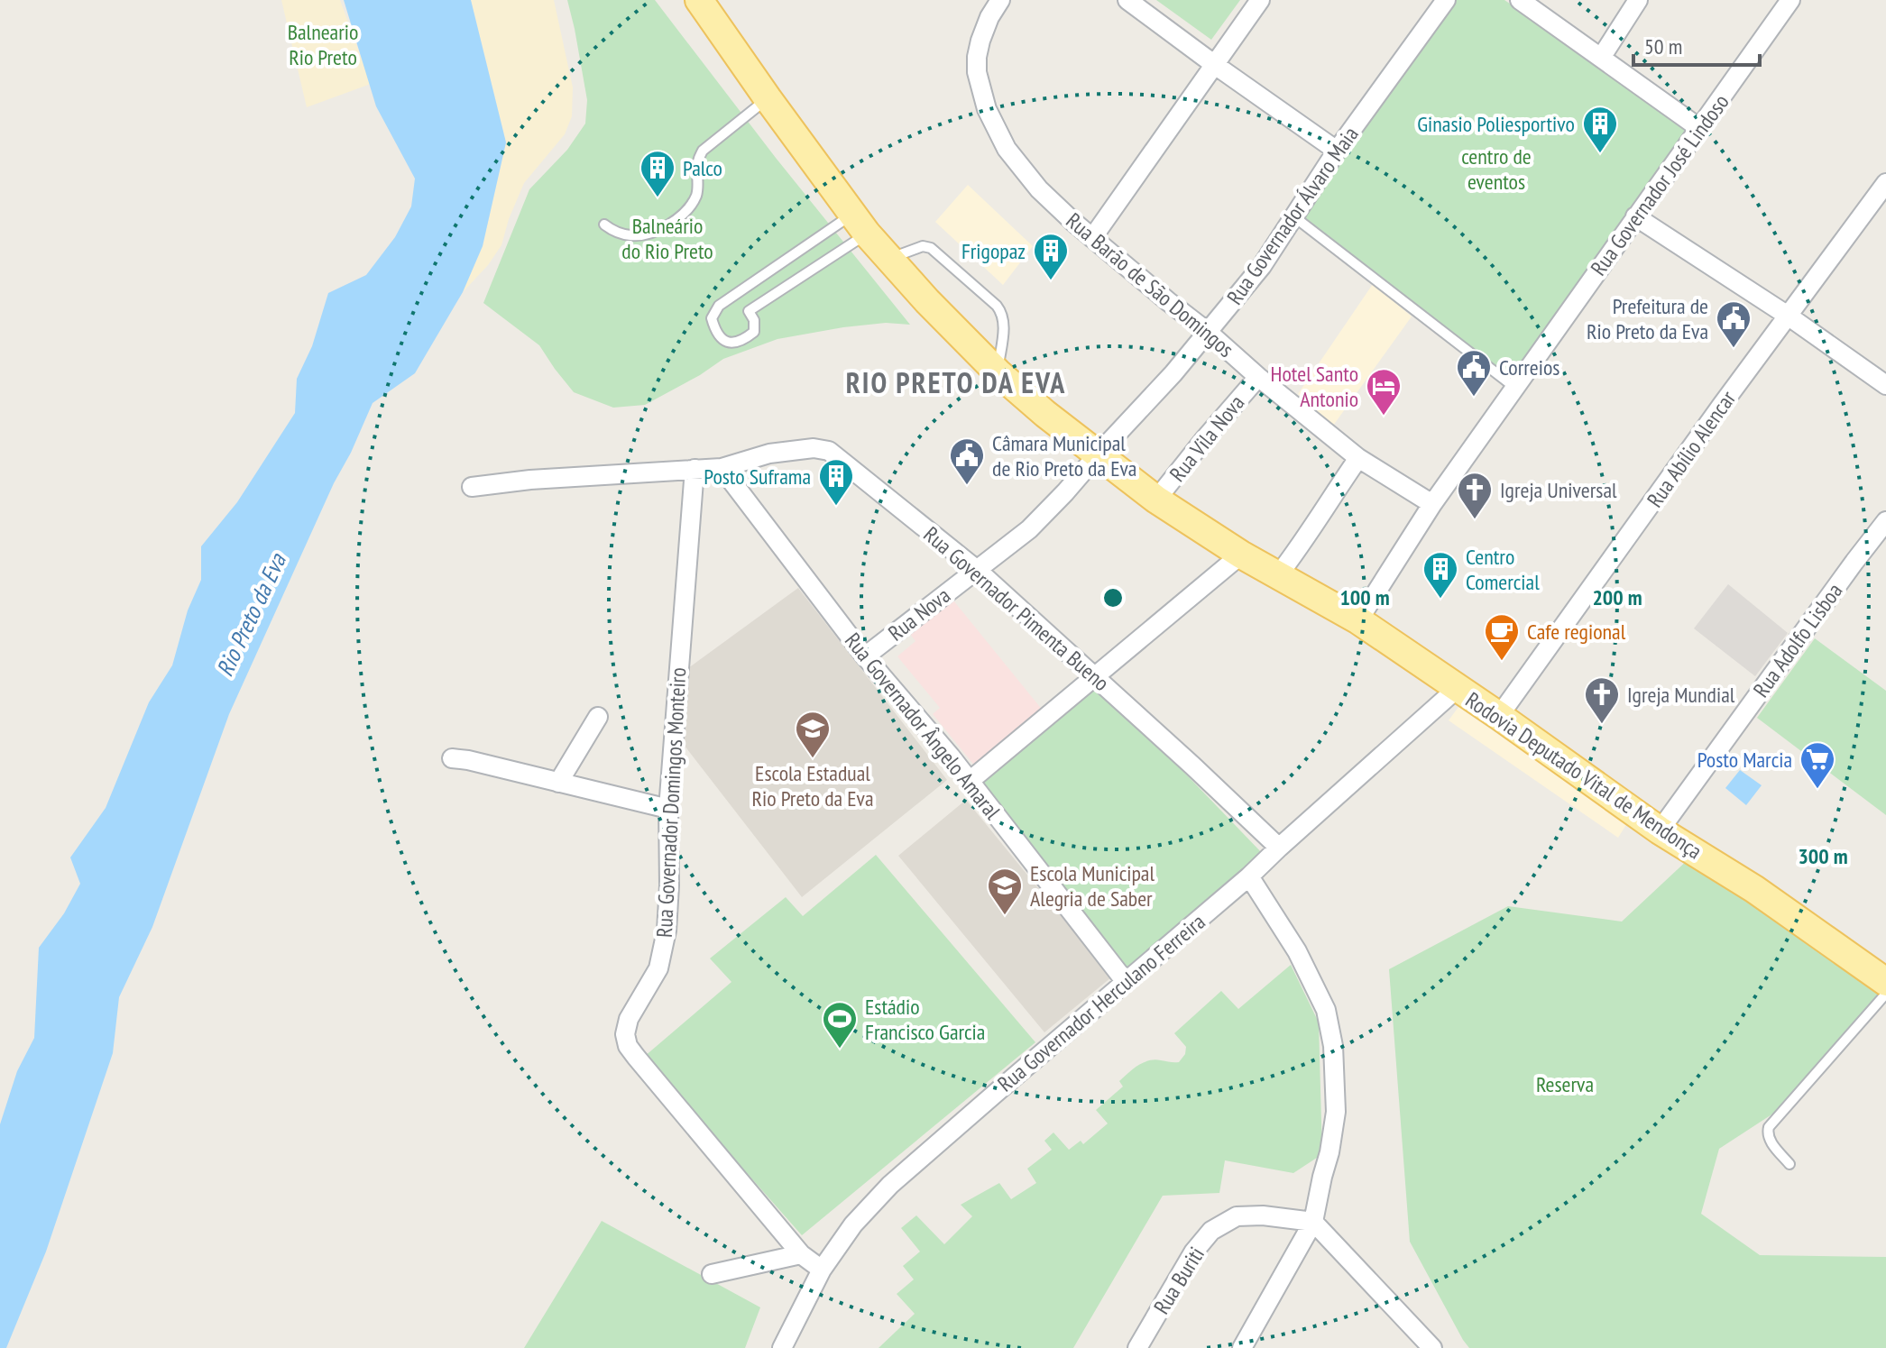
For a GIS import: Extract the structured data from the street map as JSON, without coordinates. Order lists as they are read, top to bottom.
{
  "streets": {
    "main road": ["Rodovia Deputado Vital de Mendonça"],
    "street": [
      "Rua Governador José Lindoso",
      "Rua Governador Álvaro Maia",
      "Rua Barão de São Domingos",
      "Rua Vila Nova",
      "Rua Abílio Alencar",
      "Rua Governador Pimenta Bueno",
      "Rua Nova",
      "Rua Adolfo Lisboa",
      "Rua Governador Ângelo Amaral",
      "Rua Governador Domingos Monteiro",
      "Rua Governador Herculano Ferreira",
      "Rua Buriti"
    ]
  },
  "crossings": [
    ["Rua Governador José Lindoso", "Rua Barão de São Domingos"],
    ["Rua Governador José Lindoso", "Rodovia Deputado Vital de Mendonça"],
    ["Rua Governador Álvaro Maia", "Rua Barão de São Domingos"],
    ["Rua Governador Álvaro Maia", "Rua Nova"],
    ["Rua Governador Álvaro Maia", "Rodovia Deputado Vital de Mendonça"],
    ["Rua Barão de São Domingos", "Rua Vila Nova"],
    ["Rua Vila Nova", "Rodovia Deputado Vital de Mendonça"],
    ["Rua Abílio Alencar", "Rodovia Deputado Vital de Mendonça"],
    ["Rua Governador Pimenta Bueno", "Rua Nova"],
    ["Rua Governador Pimenta Bueno", "Rua Governador Ângelo Amaral"],
    ["Rua Governador Pimenta Bueno", "Rua Governador Domingos Monteiro"],
    ["Rua Governador Pimenta Bueno", "Rua Governador Herculano Ferreira"],
    ["Rua Nova", "Rua Governador Ângelo Amaral"],
    ["Rua Nova", "Rodovia Deputado Vital de Mendonça"],
    ["Rua Adolfo Lisboa", "Rodovia Deputado Vital de Mendonça"],
    ["Rua Governador Ângelo Amaral", "Rua Governador Herculano Ferreira"],
    ["Rodovia Deputado Vital de Mendonça", "Rua Governador Herculano Ferreira"],
    ["Rua Governador Domingos Monteiro", "Rua Governador Herculano Ferreira"]
  ],
  "districts": ["RIO PRETO DA EVA"],
  "water": ["Rio Preto da Eva"],
  "parks": [
    "Balneario Rio Preto",
    "centro de eventos",
    "Balneário do Rio Preto",
    "Reserva"
  ],
  "places": {
    "building": [
      "Ginasio Poliesportivo",
      "Palco",
      "Frigopaz",
      "Posto Suframa",
      "Centro Comercial"
    ],
    "public building": ["Prefeitura de Rio Preto da Eva", "Correios", "Câmara Municipal de Rio Preto da Eva"],
    "hotel": ["Hotel Santo Antonio"],
    "church": ["Igreja Universal", "Igreja Mundial"],
    "cafe": ["Cafe regional"],
    "school or university": ["Escola Estadual Rio Preto da Eva", "Escola Municipal Alegria de Saber"],
    "supermarket": ["Posto Marcia"],
    "sports": ["Estádio Francisco Garcia"]
  },
  "scale_bar": "50 m",
  "rings": ["100 m", "200 m", "300 m"]
}
